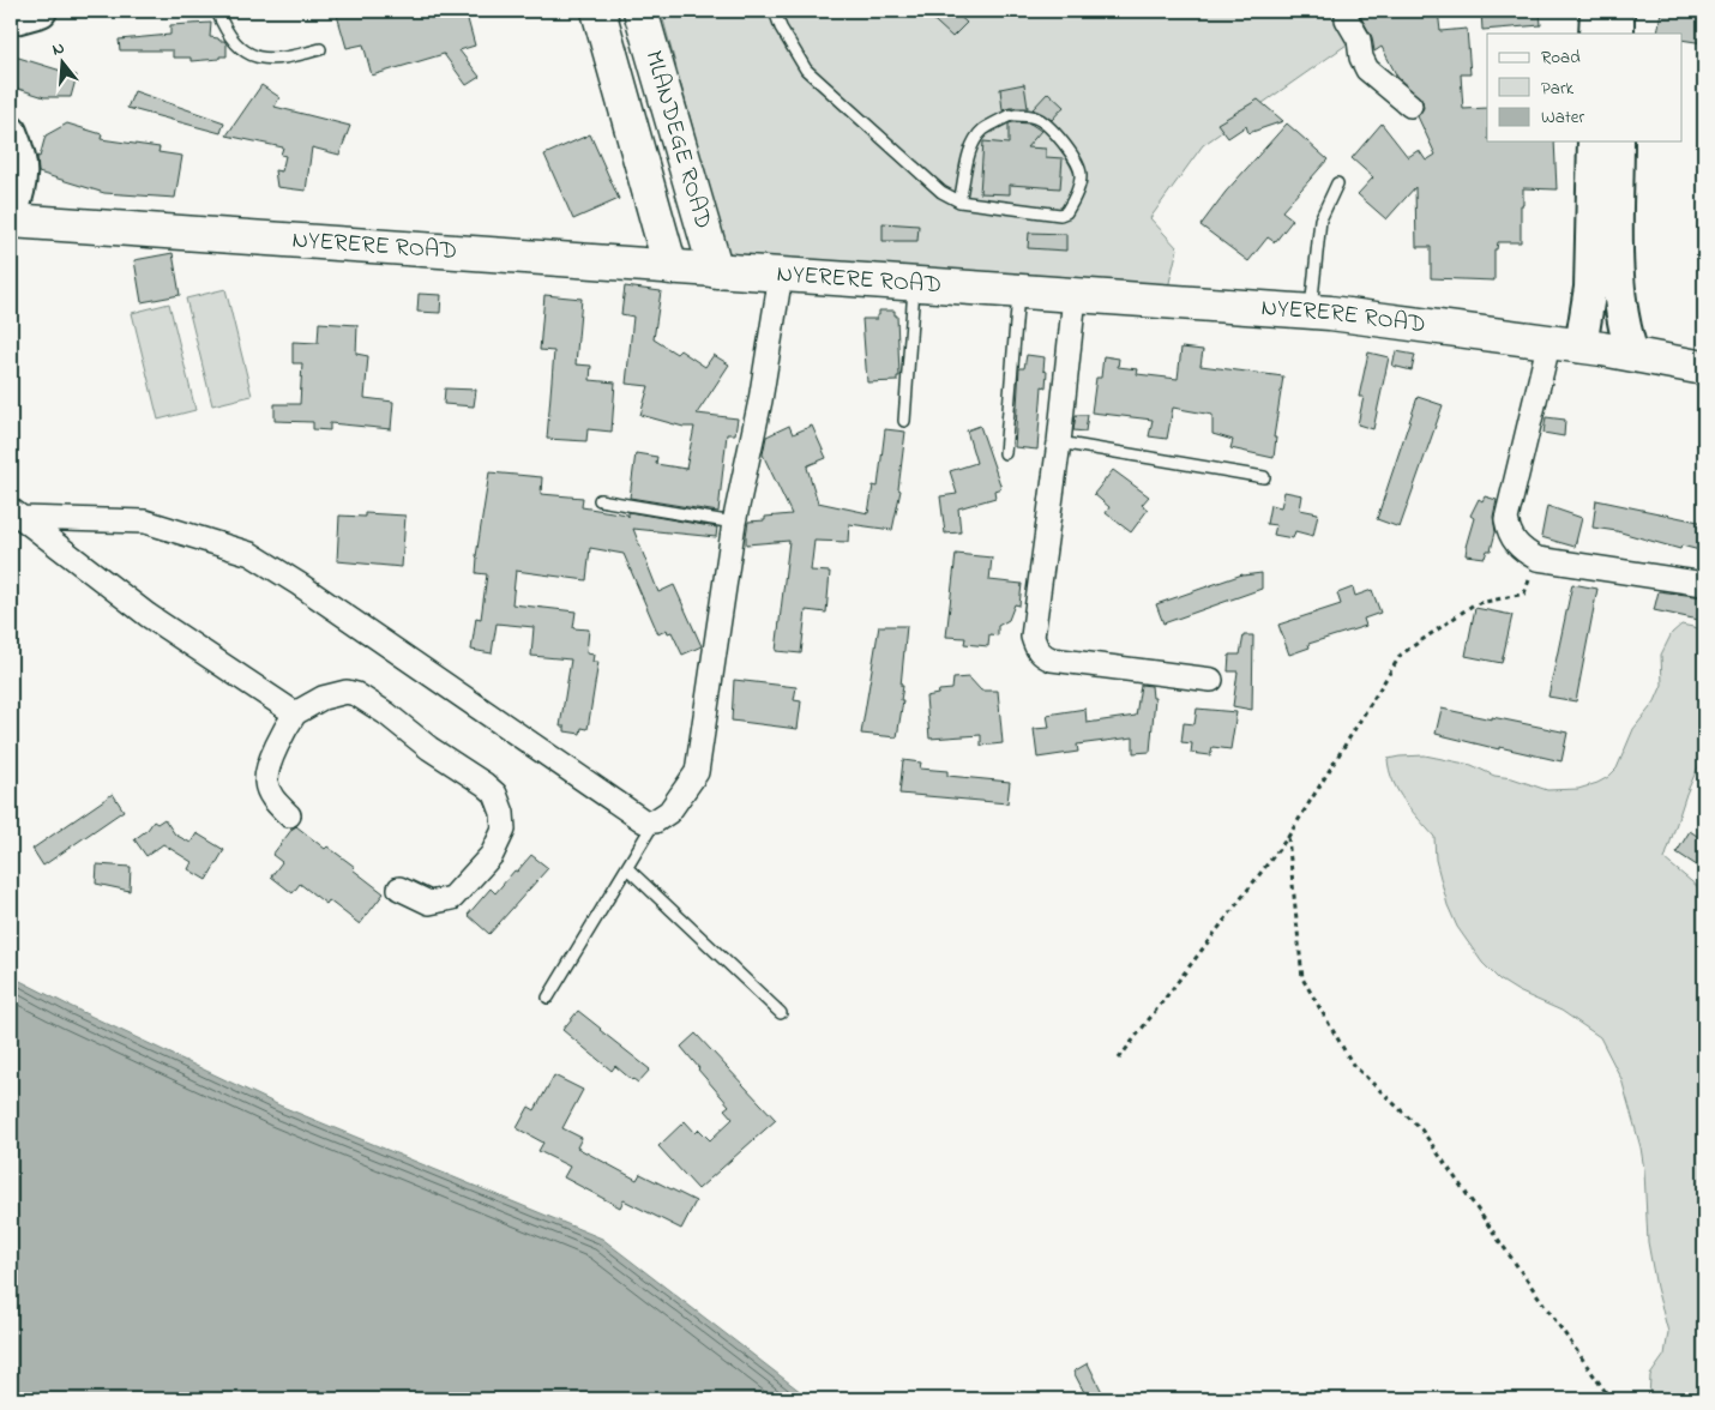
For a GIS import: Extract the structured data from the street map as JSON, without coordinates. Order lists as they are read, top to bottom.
{
  "streets": {
    "main road": ["MLANDEGE ROAD", "NYERERE ROAD"]
  },
  "crossings": [
    ["MLANDEGE ROAD", "NYERERE ROAD"]
  ],
  "legend": ["Road", "Park", "Water"],
  "north": "top"
}
